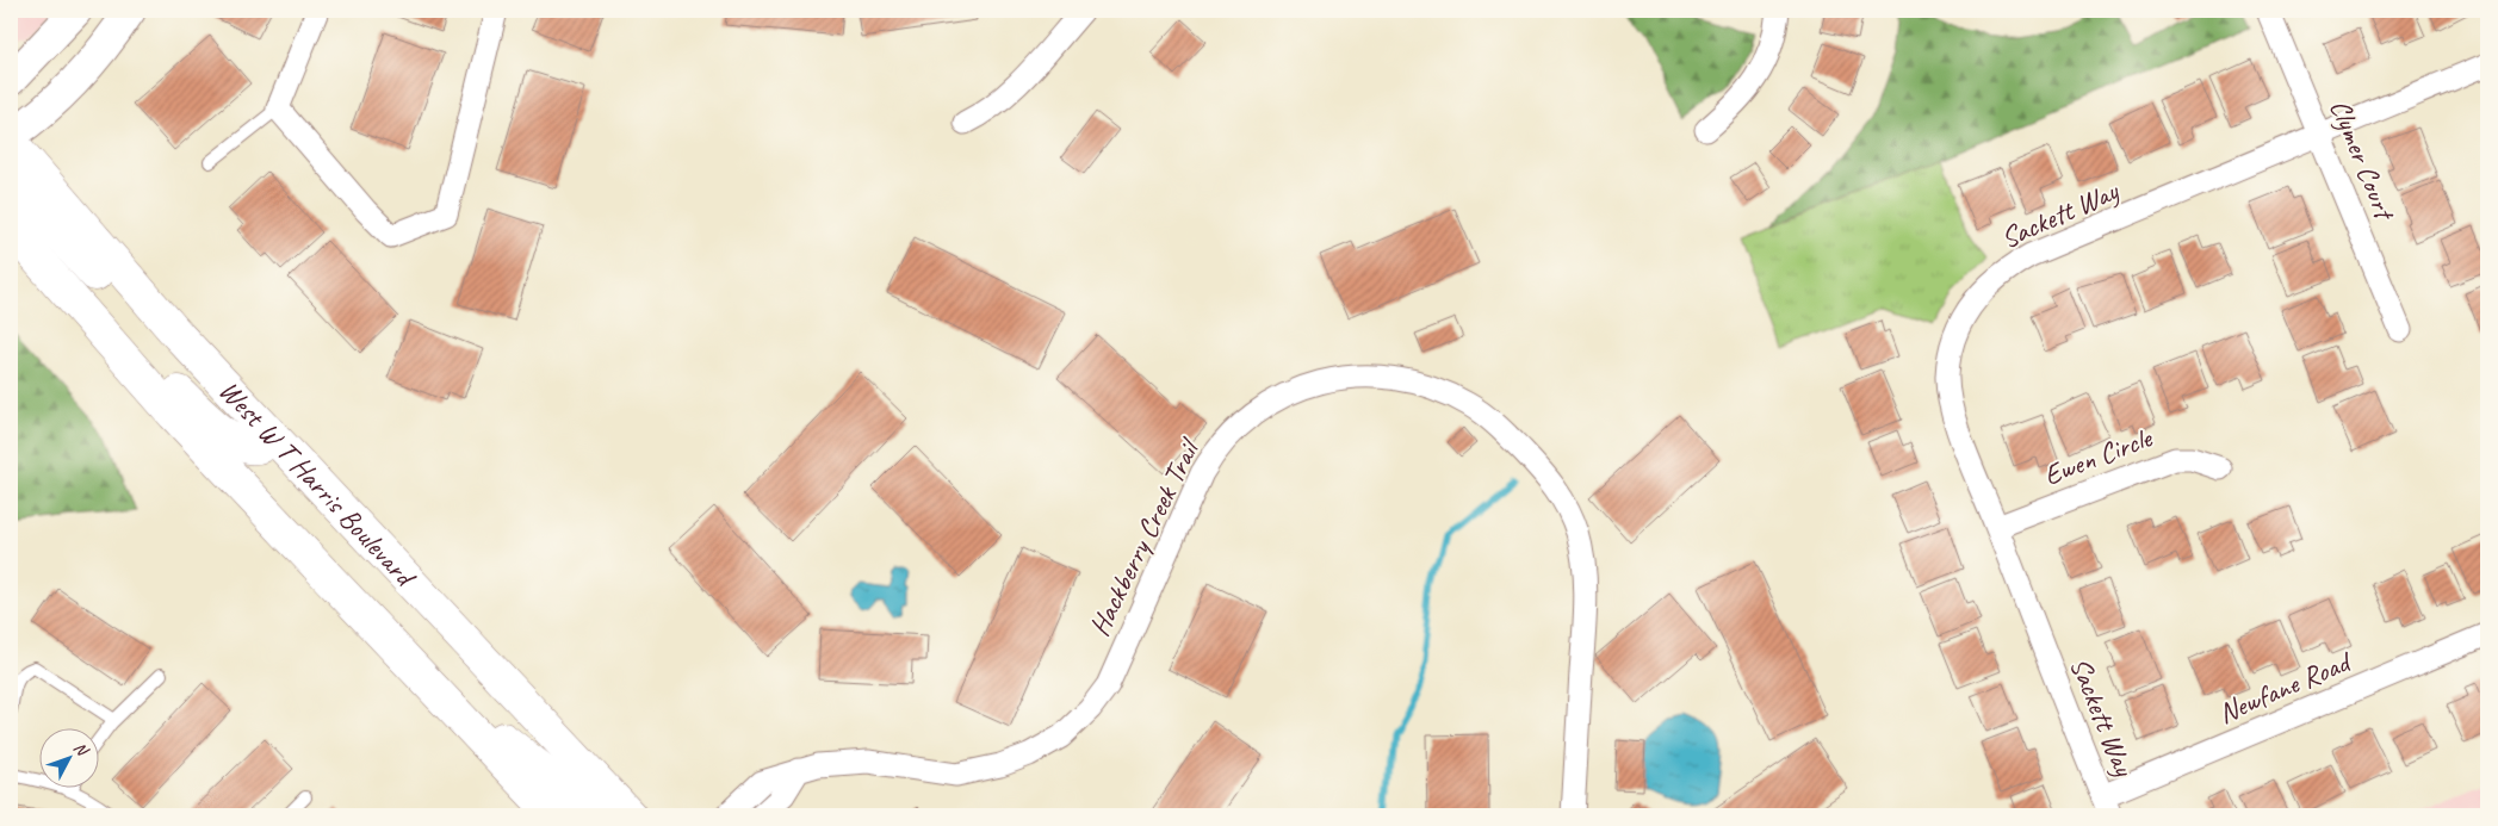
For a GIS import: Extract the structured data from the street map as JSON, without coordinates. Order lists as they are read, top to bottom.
{
  "streets": {
    "main road": ["West W T Harris Boulevard"],
    "street": [
      "Clymer Court",
      "Sackett Way",
      "Ewen Circle",
      "Hackberry Creek Trail",
      "Newfane Road"
    ]
  },
  "crossings": [
    ["Clymer Court", "Sackett Way"],
    ["Sackett Way", "Ewen Circle"],
    ["Sackett Way", "Newfane Road"]
  ],
  "north": "top right"
}
